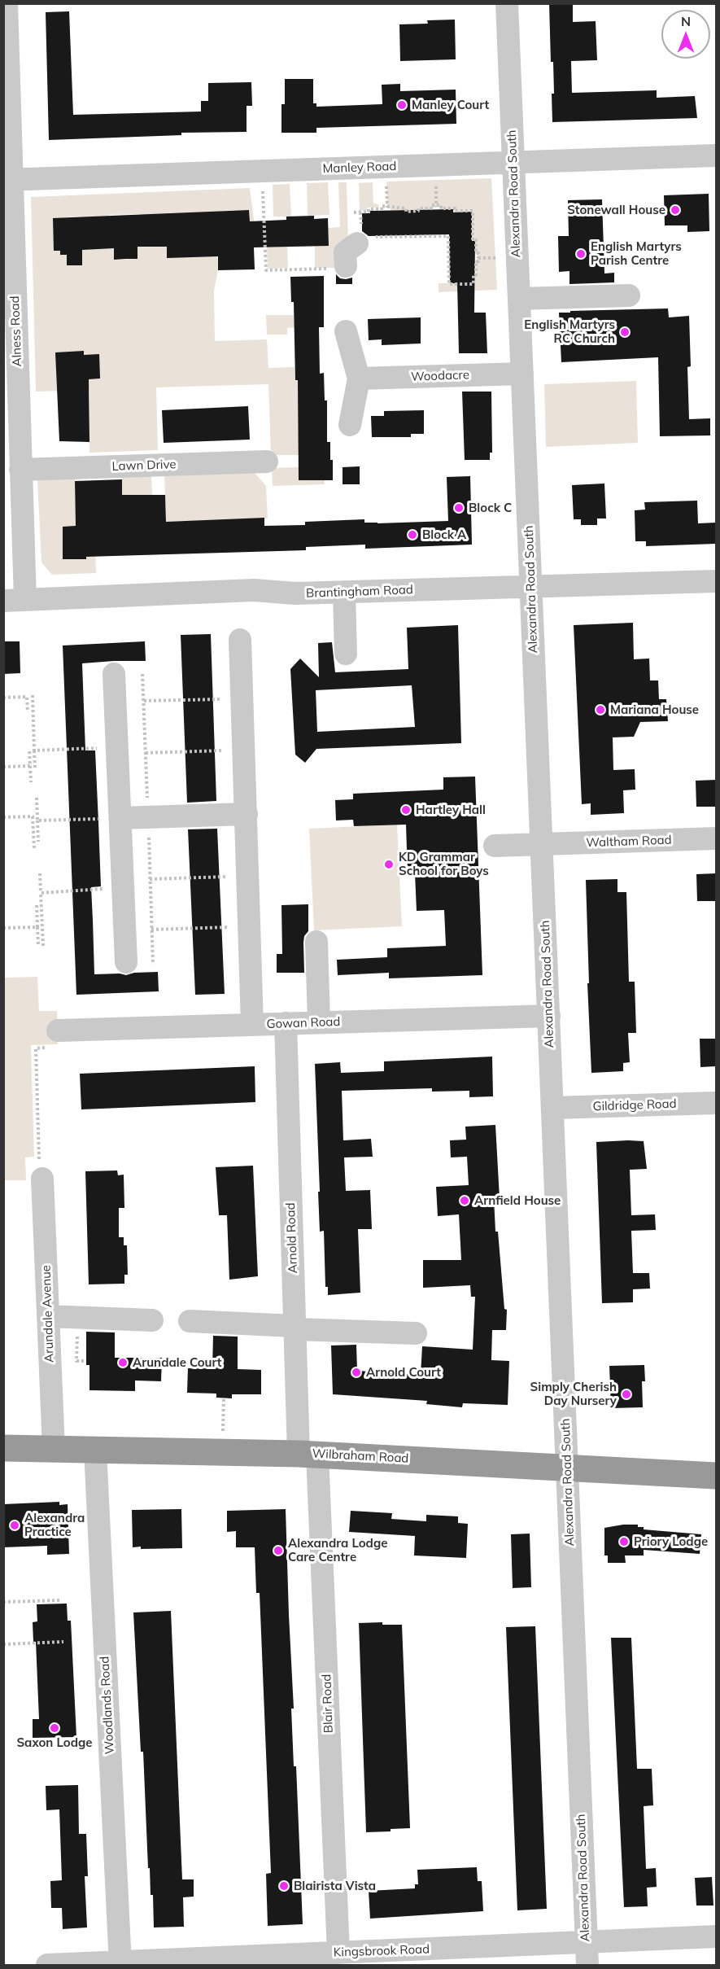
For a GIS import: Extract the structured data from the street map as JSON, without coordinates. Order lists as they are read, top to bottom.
{
  "streets": {
    "highway": ["Wilbraham Road"],
    "street": [
      "Manley Road",
      "Alexandra Road South",
      "Alness Road",
      "Woodacre",
      "Lawn Drive",
      "Brantingham Road",
      "Waltham Road",
      "Gowan Road",
      "Gildridge Road",
      "Arnold Road",
      "Arundale Avenue",
      "Blair Road",
      "Woodlands Road",
      "Kingsbrook Road"
    ]
  },
  "crossings": [
    ["Manley Road", "Alexandra Road South"],
    ["Manley Road", "Alness Road"],
    ["Alexandra Road South", "Woodacre"],
    ["Alexandra Road South", "Brantingham Road"],
    ["Alexandra Road South", "Waltham Road"],
    ["Alexandra Road South", "Gowan Road"],
    ["Alexandra Road South", "Gildridge Road"],
    ["Alexandra Road South", "Wilbraham Road"],
    ["Alexandra Road South", "Kingsbrook Road"],
    ["Alness Road", "Lawn Drive"],
    ["Alness Road", "Brantingham Road"],
    ["Gowan Road", "Arnold Road"],
    ["Arnold Road", "Wilbraham Road"],
    ["Arnold Road", "Blair Road"],
    ["Arundale Avenue", "Wilbraham Road"],
    ["Wilbraham Road", "Blair Road"],
    ["Wilbraham Road", "Woodlands Road"],
    ["Blair Road", "Kingsbrook Road"],
    ["Woodlands Road", "Kingsbrook Road"]
  ],
  "places": [
    "Manley Court",
    "Stonewall House",
    "English Martyrs Parish Centre",
    "English Martyrs RC Church",
    "Block C",
    "Block A",
    "Mariana House",
    "Hartley Hall",
    "KD Grammar School for Boys",
    "Arnfield House",
    "Arundale Court",
    "Arnold Court",
    "Simply Cherish Day Nursery",
    "Alexandra Practice",
    "Priory Lodge",
    "Alexandra Lodge Care Centre",
    "Saxon Lodge",
    "Blairista Vista"
  ],
  "north": "top"
}
